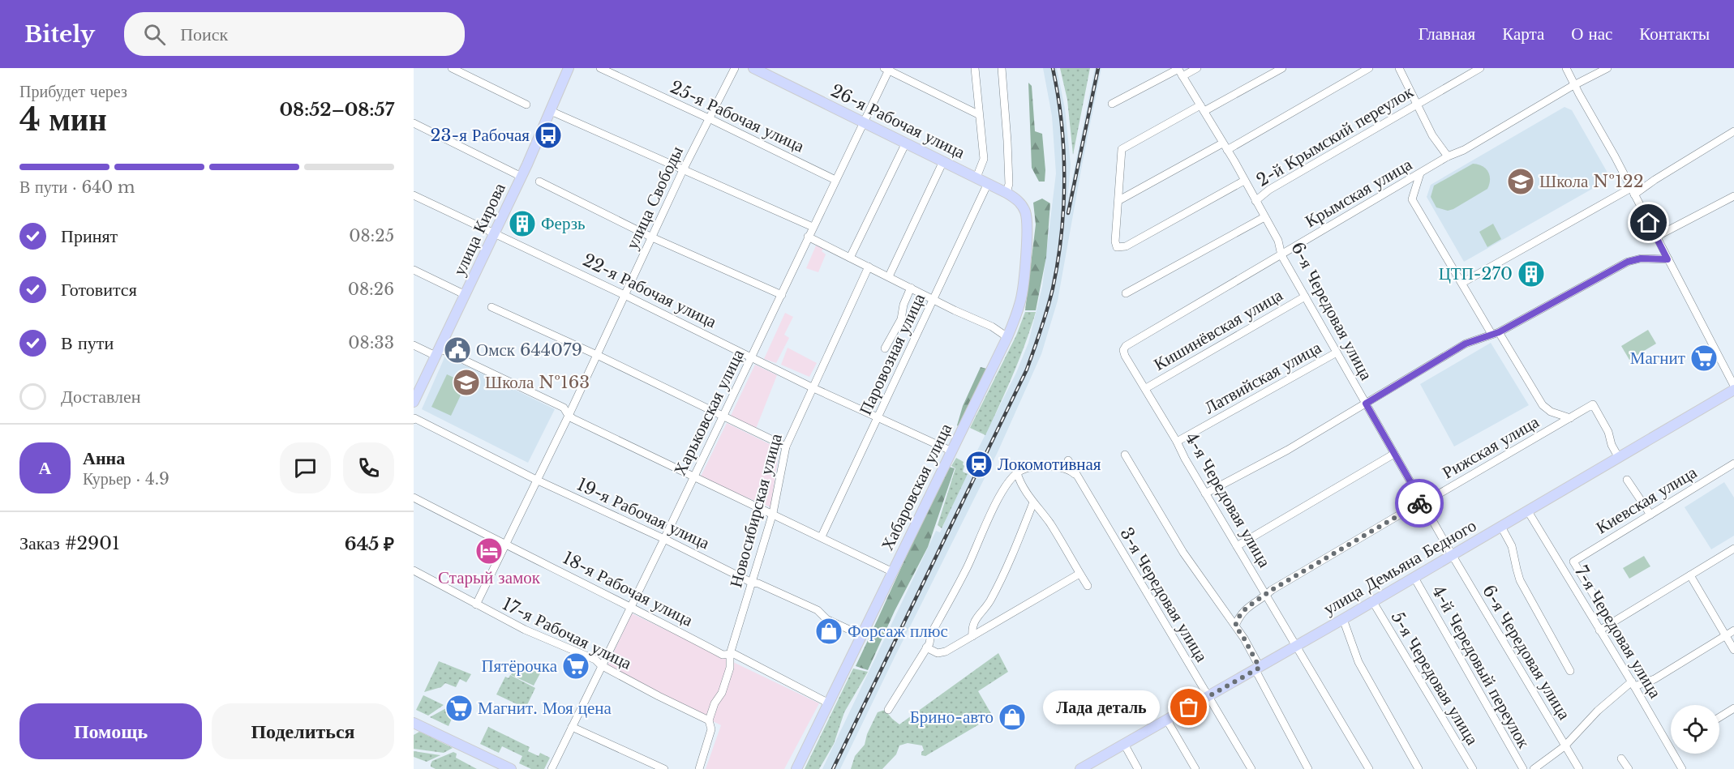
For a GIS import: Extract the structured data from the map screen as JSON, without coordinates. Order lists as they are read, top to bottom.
{
  "streets": {
    "main road": [
      "26-я Рабочая улица",
      "улица Кирова",
      "Хабаровская улица",
      "улица Демьяна Бедного"
    ],
    "street": [
      "25-я Рабочая улица",
      "2-й Крымский переулок",
      "Крымская улица",
      "улица Свободы",
      "22-я Рабочая улица",
      "6-я Чередовая улица",
      "Кишинёвская улица",
      "Паровозная улица",
      "Латвийская улица",
      "Харьковская улица",
      "Рижская улица",
      "4-я Чередовая улица",
      "Киевская улица",
      "Новосибирская улица",
      "19-я Рабочая улица",
      "18-я Рабочая улица",
      "3-я Чередовая улица",
      "7-я Чередовая улица",
      "17-я Рабочая улица",
      "4-й Чередовый переулок",
      "5-я Чередовая улица"
    ]
  },
  "crossings": [
    ["25-я Рабочая улица", "улица Свободы"],
    ["25-я Рабочая улица", "Харьковская улица"],
    ["26-я Рабочая улица", "Паровозная улица"],
    ["26-я Рабочая улица", "Харьковская улица"],
    ["26-я Рабочая улица", "Хабаровская улица"],
    ["2-й Крымский переулок", "6-я Чередовая улица"],
    ["Крымская улица", "6-я Чередовая улица"],
    ["Крымская улица", "4-я Чередовая улица"],
    ["улица Свободы", "22-я Рабочая улица"],
    ["улица Свободы", "19-я Рабочая улица"],
    ["улица Свободы", "18-я Рабочая улица"],
    ["улица Свободы", "17-я Рабочая улица"],
    ["улица Кирова", "22-я Рабочая улица"],
    ["22-я Рабочая улица", "Паровозная улица"],
    ["22-я Рабочая улица", "Харьковская улица"],
    ["22-я Рабочая улица", "Хабаровская улица"],
    ["22-я Рабочая улица", "Новосибирская улица"],
    ["6-я Чередовая улица", "Кишинёвская улица"],
    ["6-я Чередовая улица", "Латвийская улица"],
    ["6-я Чередовая улица", "Рижская улица"],
    ["6-я Чередовая улица", "улица Демьяна Бедного"],
    ["Кишинёвская улица", "4-я Чередовая улица"],
    ["Латвийская улица", "4-я Чередовая улица"],
    ["Харьковская улица", "19-я Рабочая улица"],
    ["Харьковская улица", "18-я Рабочая улица"],
    ["Харьковская улица", "17-я Рабочая улица"],
    ["Рижская улица", "4-я Чередовая улица"],
    ["Рижская улица", "улица Демьяна Бедного"],
    ["Хабаровская улица", "19-я Рабочая улица"],
    ["Хабаровская улица", "18-я Рабочая улица"],
    ["4-я Чередовая улица", "улица Демьяна Бедного"],
    ["Новосибирская улица", "19-я Рабочая улица"],
    ["Новосибирская улица", "18-я Рабочая улица"],
    ["Новосибирская улица", "17-я Рабочая улица"],
    ["улица Демьяна Бедного", "3-я Чередовая улица"],
    ["улица Демьяна Бедного", "7-я Чередовая улица"],
    ["улица Демьяна Бедного", "4-й Чередовый переулок"],
    ["улица Демьяна Бедного", "5-я Чередовая улица"]
  ],
  "places": {
    "bus stop": ["23-я Рабочая"],
    "school or university": ["Школа №122", "Школа №163"],
    "building": ["Ферзь", "ЦТП-270"],
    "public building": ["Омск 644079"],
    "supermarket": ["Магнит", "Пятёрочка", "Магнит. Моя цена"],
    "station": ["Локомотивная"],
    "hotel": ["Старый замок"],
    "shop": ["Форсаж плюс", "Брино-авто"],
    "other": ["Лада деталь"]
  },
  "page": {
    "header": "Bitely",
    "search": "Поиск",
    "nav": [
      "Главная",
      "Карта",
      "О нас",
      "Контакты"
    ],
    "heading": ["4 мин", "Прибудет через", "08:52–08:57"],
    "panel": [
      "Анна",
      "Курьер · 4.9",
      "Заказ #2901",
      "645 ₽"
    ],
    "bar": "В пути · 640 m",
    "list": [
      ["Принят", "08:25"],
      ["Готовится", "08:26"],
      ["В пути", "08:33"],
      "Доставлен"
    ],
    "round": "А",
    "bubble": "Лада деталь",
    "buttons": ["Помощь", "Поделиться"]
  }
}
